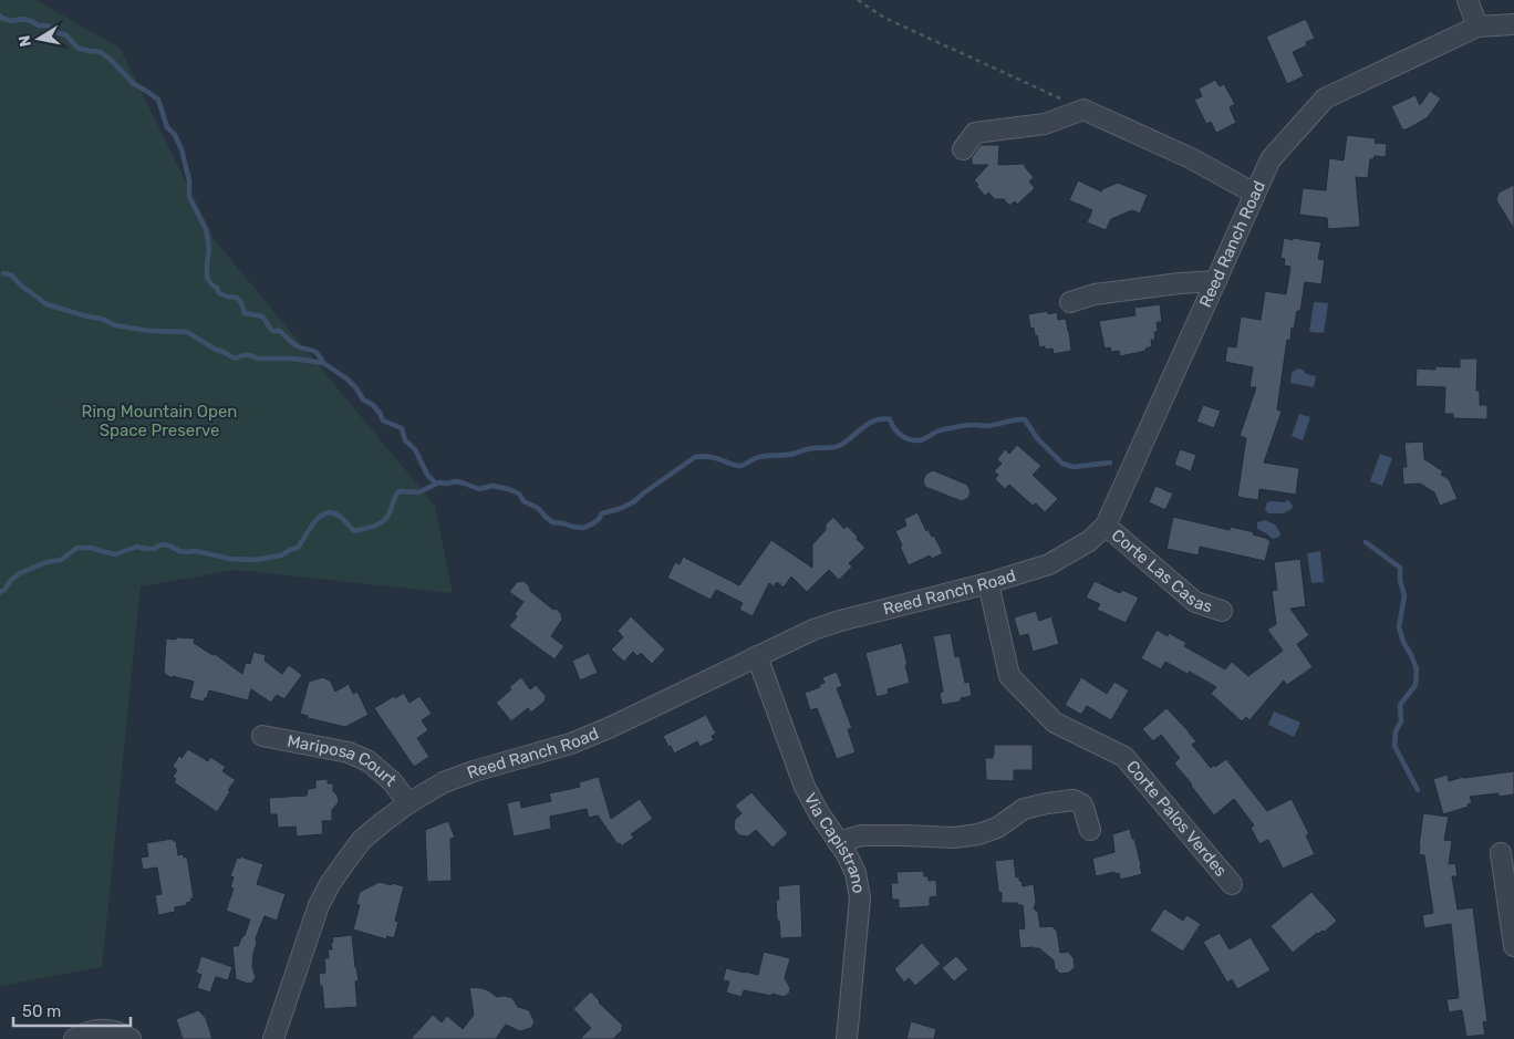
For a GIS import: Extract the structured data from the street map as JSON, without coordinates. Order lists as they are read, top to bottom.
{
  "streets": {
    "street": [
      "Reed Ranch Road",
      "Corte Las Casas",
      "Mariposa Court",
      "Corte Palos Verdes",
      "Via Capistrano"
    ]
  },
  "crossings": [
    ["Reed Ranch Road", "Corte Las Casas"],
    ["Reed Ranch Road", "Mariposa Court"],
    ["Reed Ranch Road", "Corte Palos Verdes"],
    ["Reed Ranch Road", "Via Capistrano"]
  ],
  "parks": ["Ring Mountain Open Space Preserve"],
  "scale_bar": "50 m",
  "north": "left"
}
